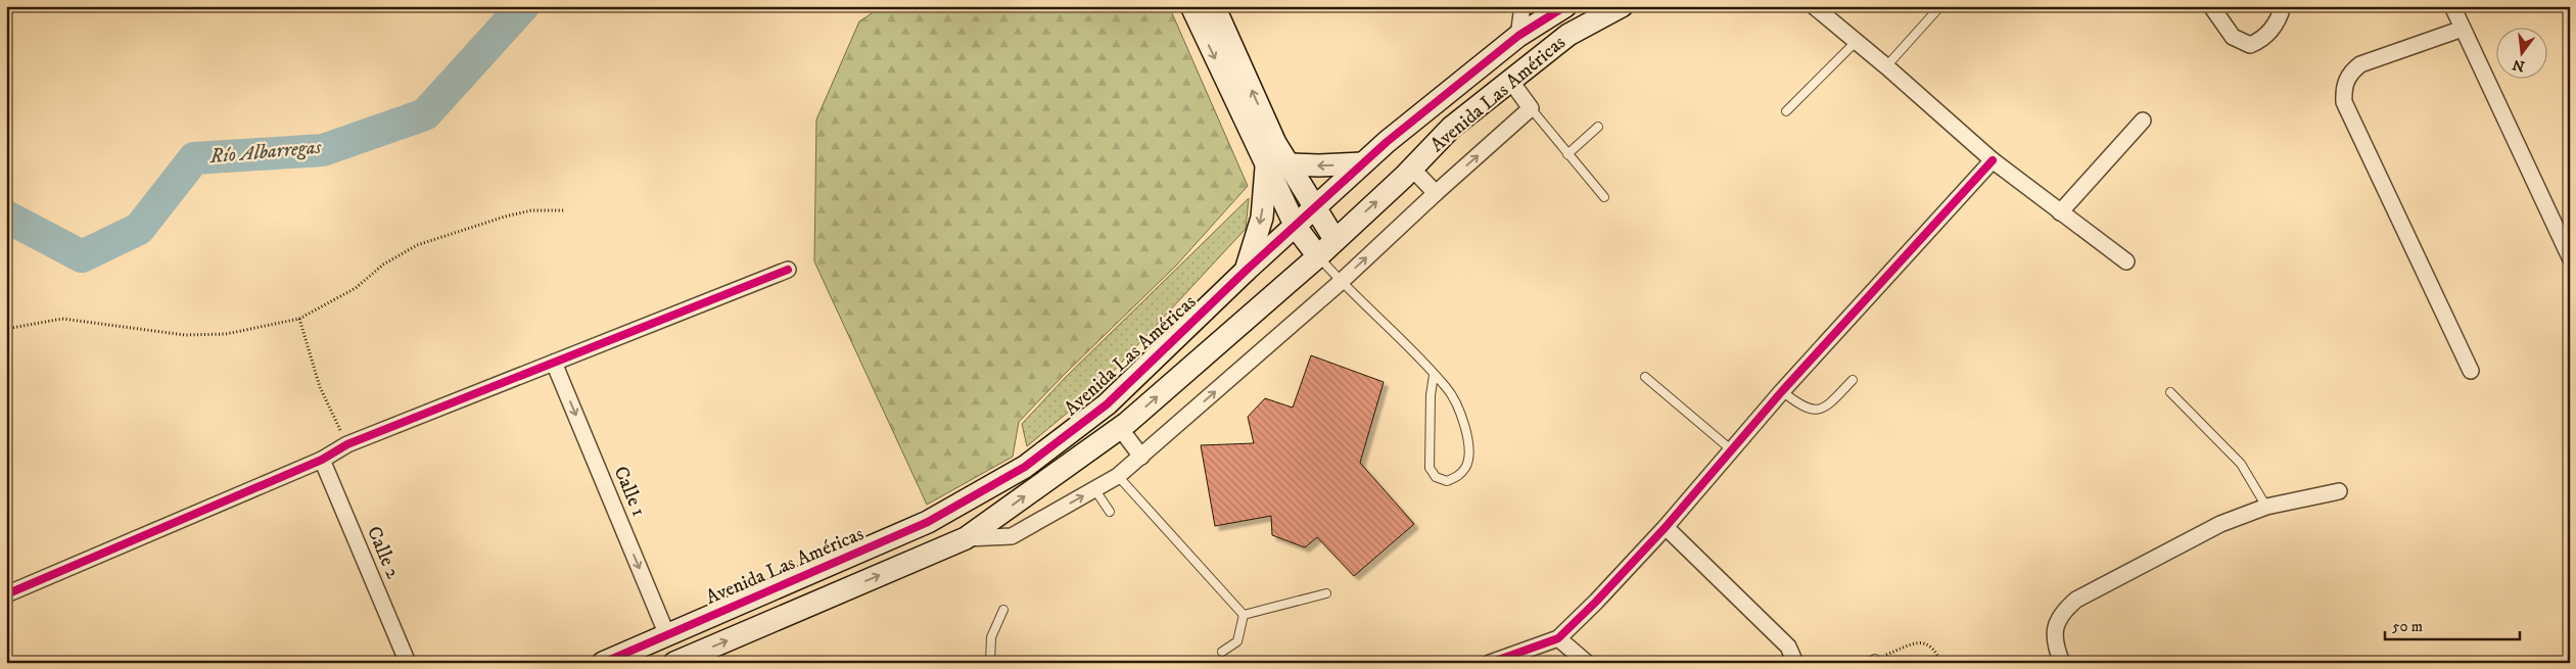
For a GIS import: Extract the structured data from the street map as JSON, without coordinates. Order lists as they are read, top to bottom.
{
  "streets": {
    "street": ["Avenida Las Américas", "Calle 1", "Calle 2"]
  },
  "crossings": [
    ["Avenida Las Américas", "Calle 1"]
  ],
  "one_way": ["Calle 1"],
  "water": ["Río Albarregas"],
  "scale_bar": "50 m",
  "north": "bottom"
}
